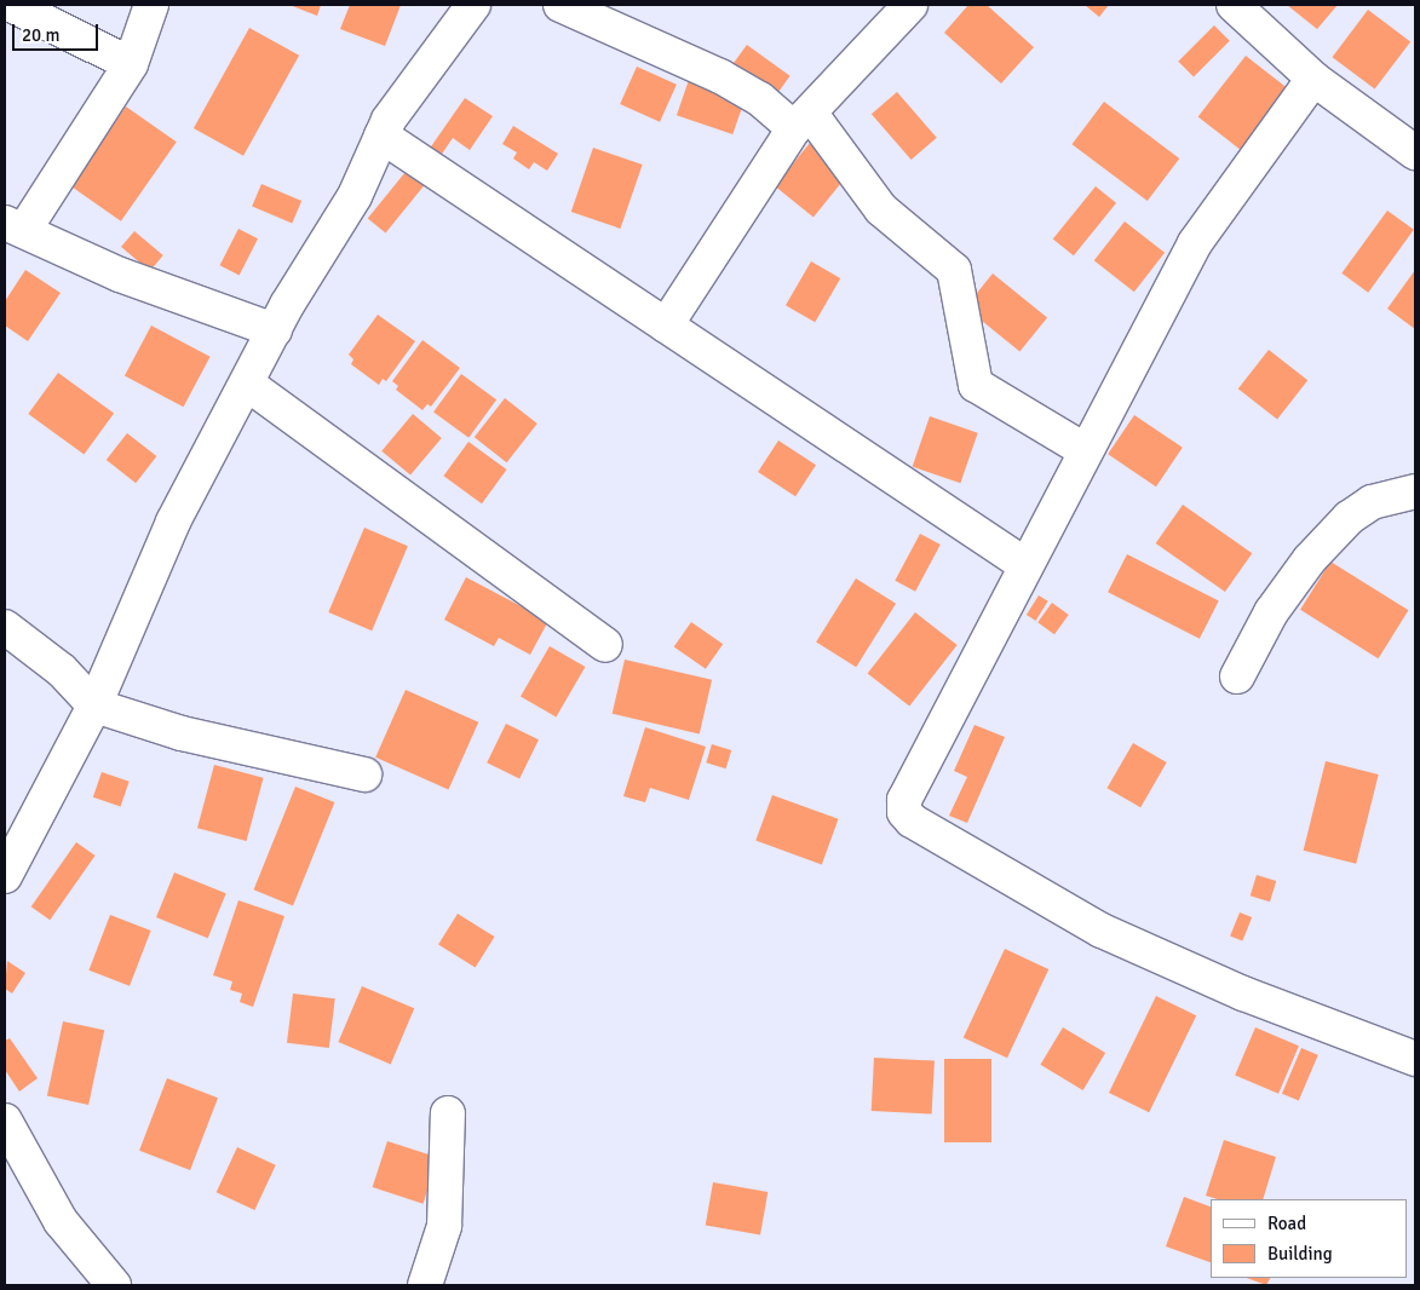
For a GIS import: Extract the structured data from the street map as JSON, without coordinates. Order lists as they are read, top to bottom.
{
  "legend": ["Road", "Building"],
  "scale_bar": "20 m"
}
